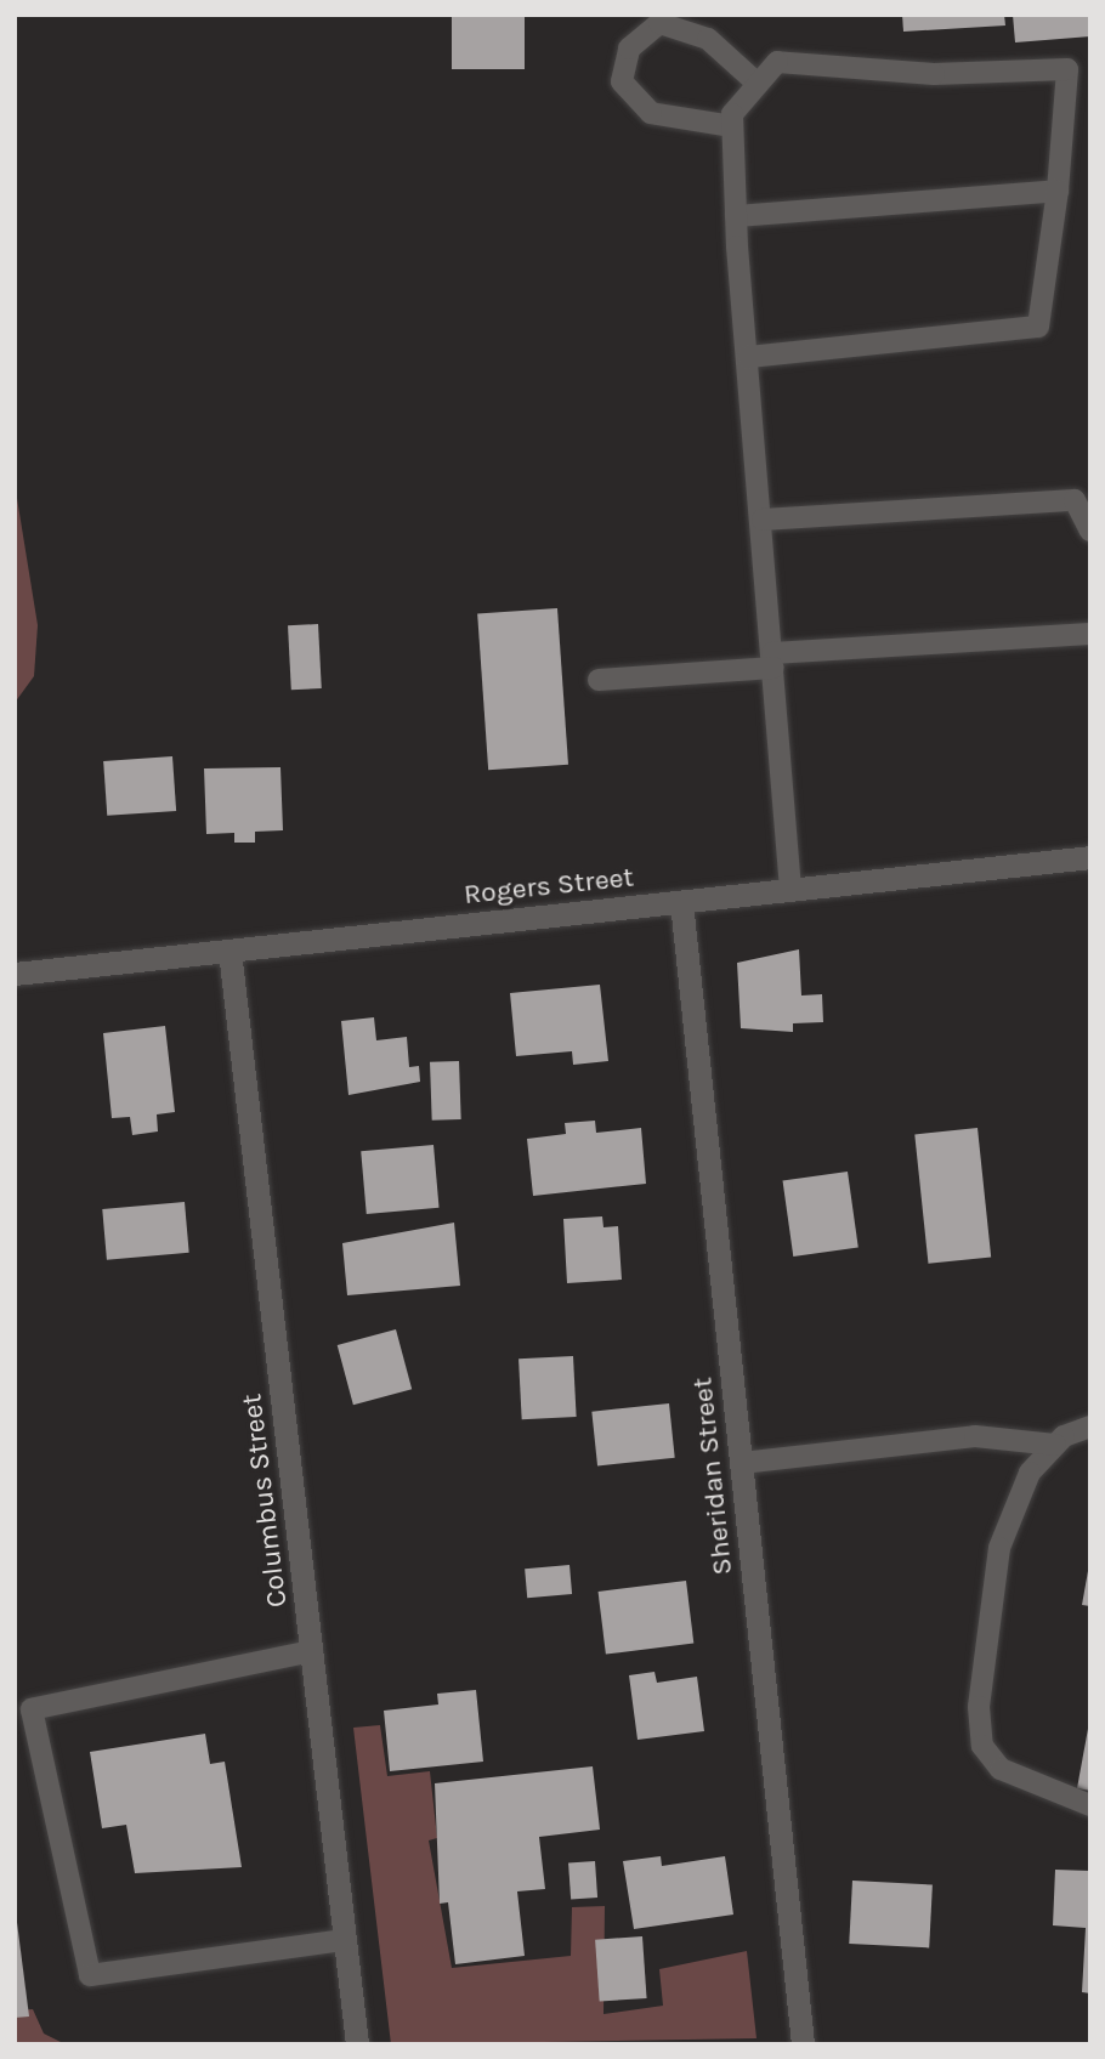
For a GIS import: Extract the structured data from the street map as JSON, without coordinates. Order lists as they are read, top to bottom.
{
  "streets": {
    "street": ["Rogers Street", "Sheridan Street", "Columbus Street"]
  },
  "crossings": [
    ["Rogers Street", "Sheridan Street"],
    ["Rogers Street", "Columbus Street"]
  ]
}
